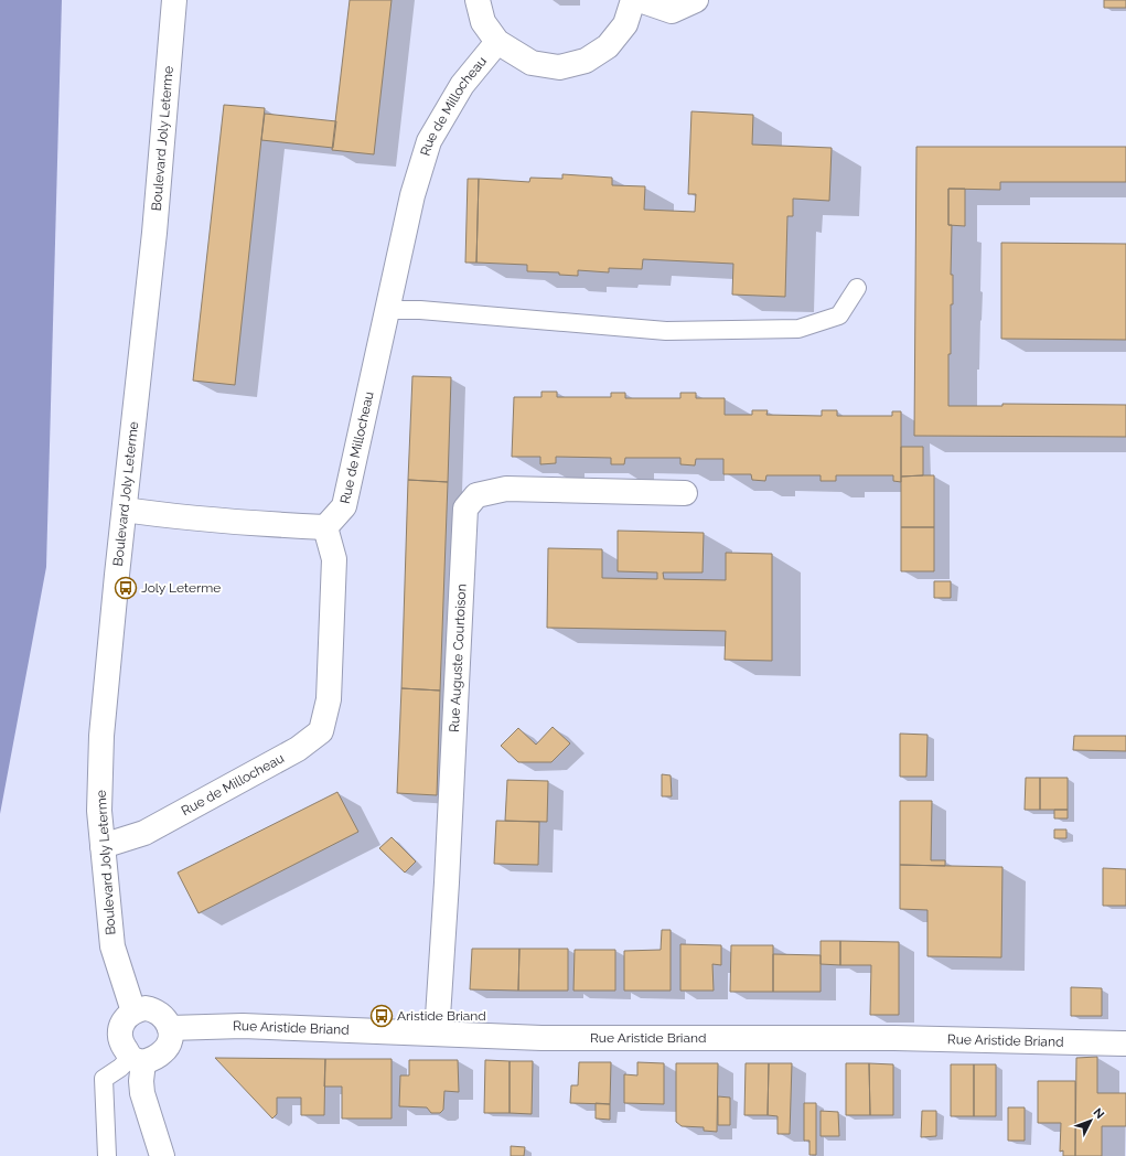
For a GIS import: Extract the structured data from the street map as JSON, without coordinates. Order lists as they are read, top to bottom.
{
  "streets": {
    "street": [
      "Rue de Millocheau",
      "Boulevard Joly Leterme",
      "Rue Auguste Courtoison",
      "Rue Aristide Briand"
    ]
  },
  "crossings": [
    ["Rue de Millocheau", "Boulevard Joly Leterme"],
    ["Boulevard Joly Leterme", "Rue Aristide Briand"],
    ["Rue Auguste Courtoison", "Rue Aristide Briand"]
  ],
  "places": {
    "bus stop": ["Joly Leterme", "Aristide Briand"]
  },
  "north": "top right"
}
